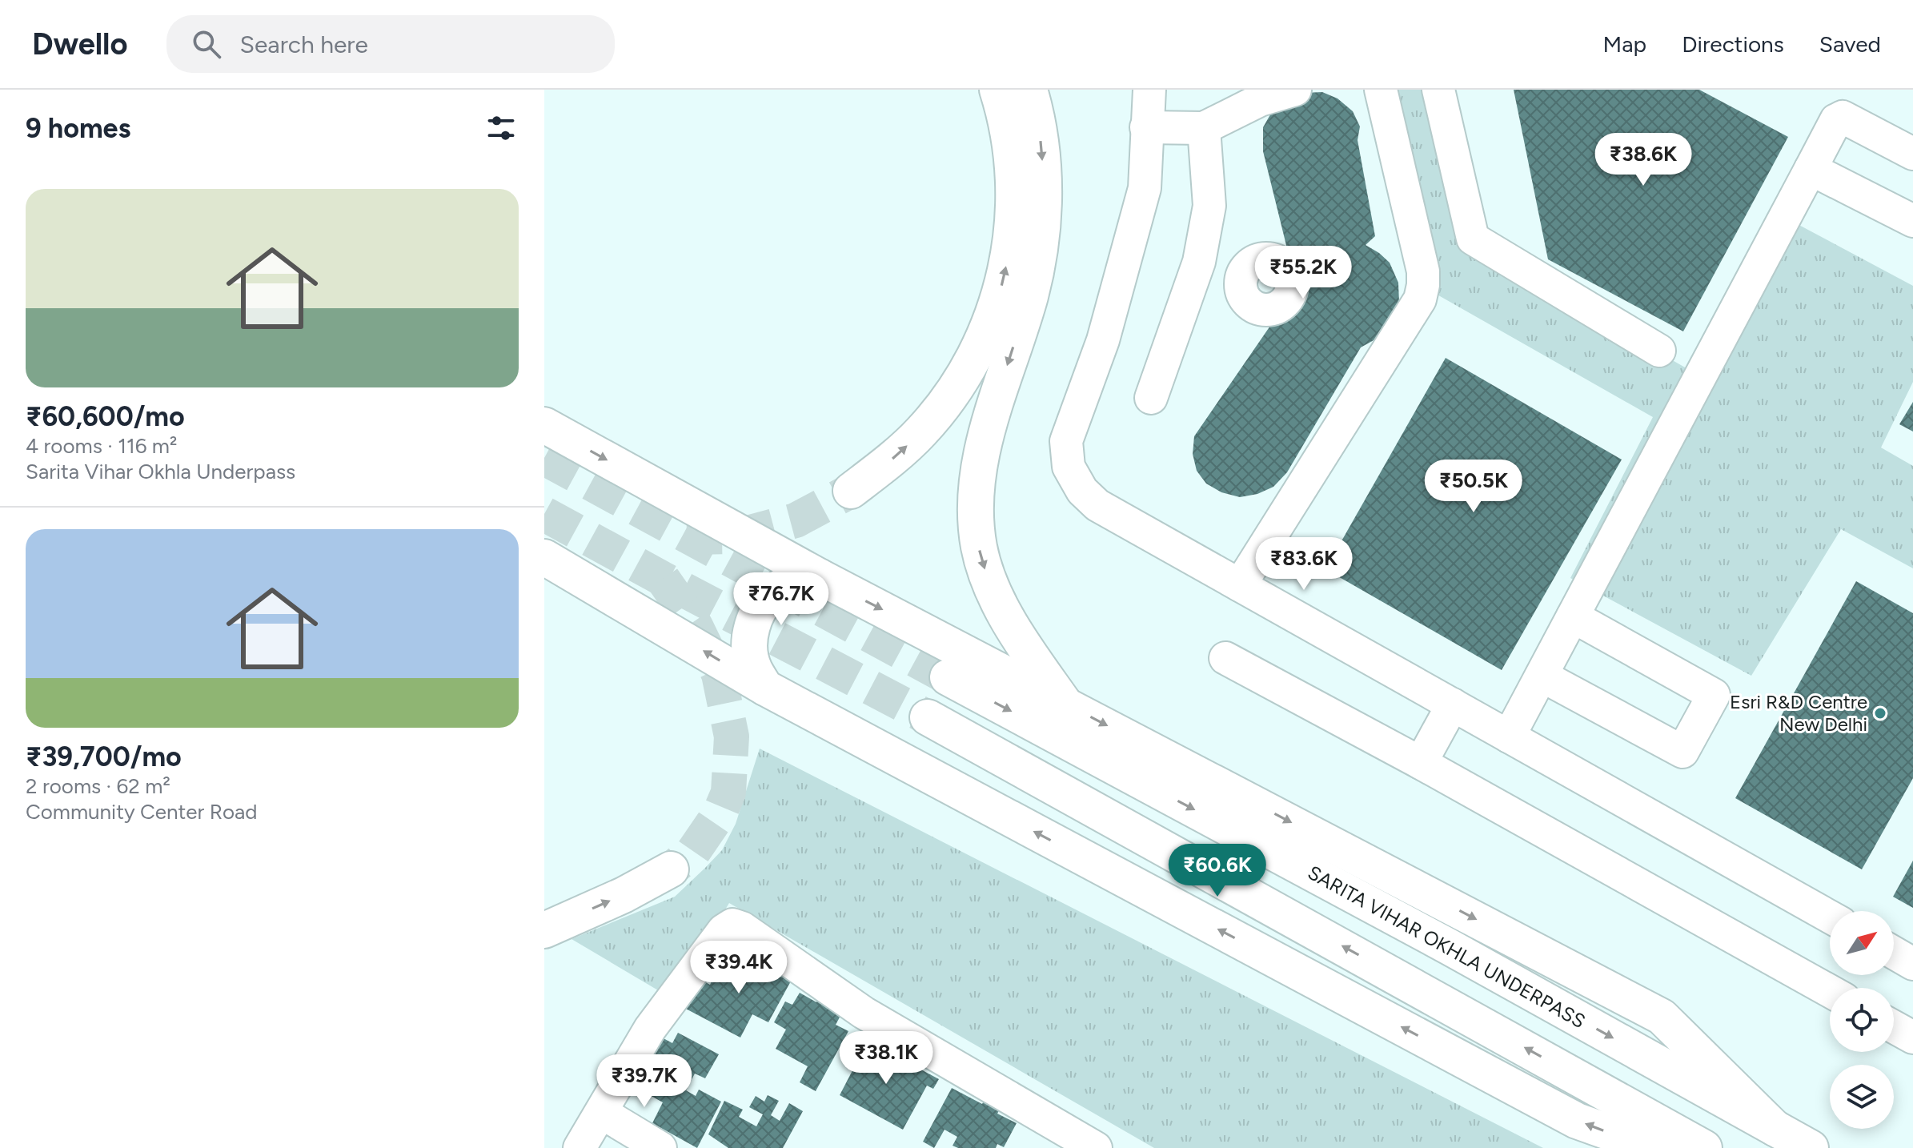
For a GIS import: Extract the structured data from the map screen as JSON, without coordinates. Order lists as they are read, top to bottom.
{
  "streets": {
    "main road": ["SARITA VIHAR OKHLA UNDERPASS"]
  },
  "places": ["Esri R&D Centre New Delhi"],
  "north": "top right",
  "page": {
    "header": "Dwello",
    "search": "Search here",
    "nav": ["Map", "Directions", "Saved"],
    "heading": "9 homes",
    "price": [
      "₹38.6K",
      "₹55.2K",
      "₹50.5K",
      "₹83.6K",
      "₹76.7K",
      "₹60.6K",
      "₹39.4K",
      "₹38.1K",
      "₹39.7K"
    ],
    "list": [
      {
        "name": "₹60,600/mo",
        "note": "4 rooms · 116 m² · Sarita Vihar Okhla Underpass"
      },
      {
        "name": "₹39,700/mo",
        "note": "2 rooms · 62 m² · Community Center Road"
      }
    ]
  }
}
